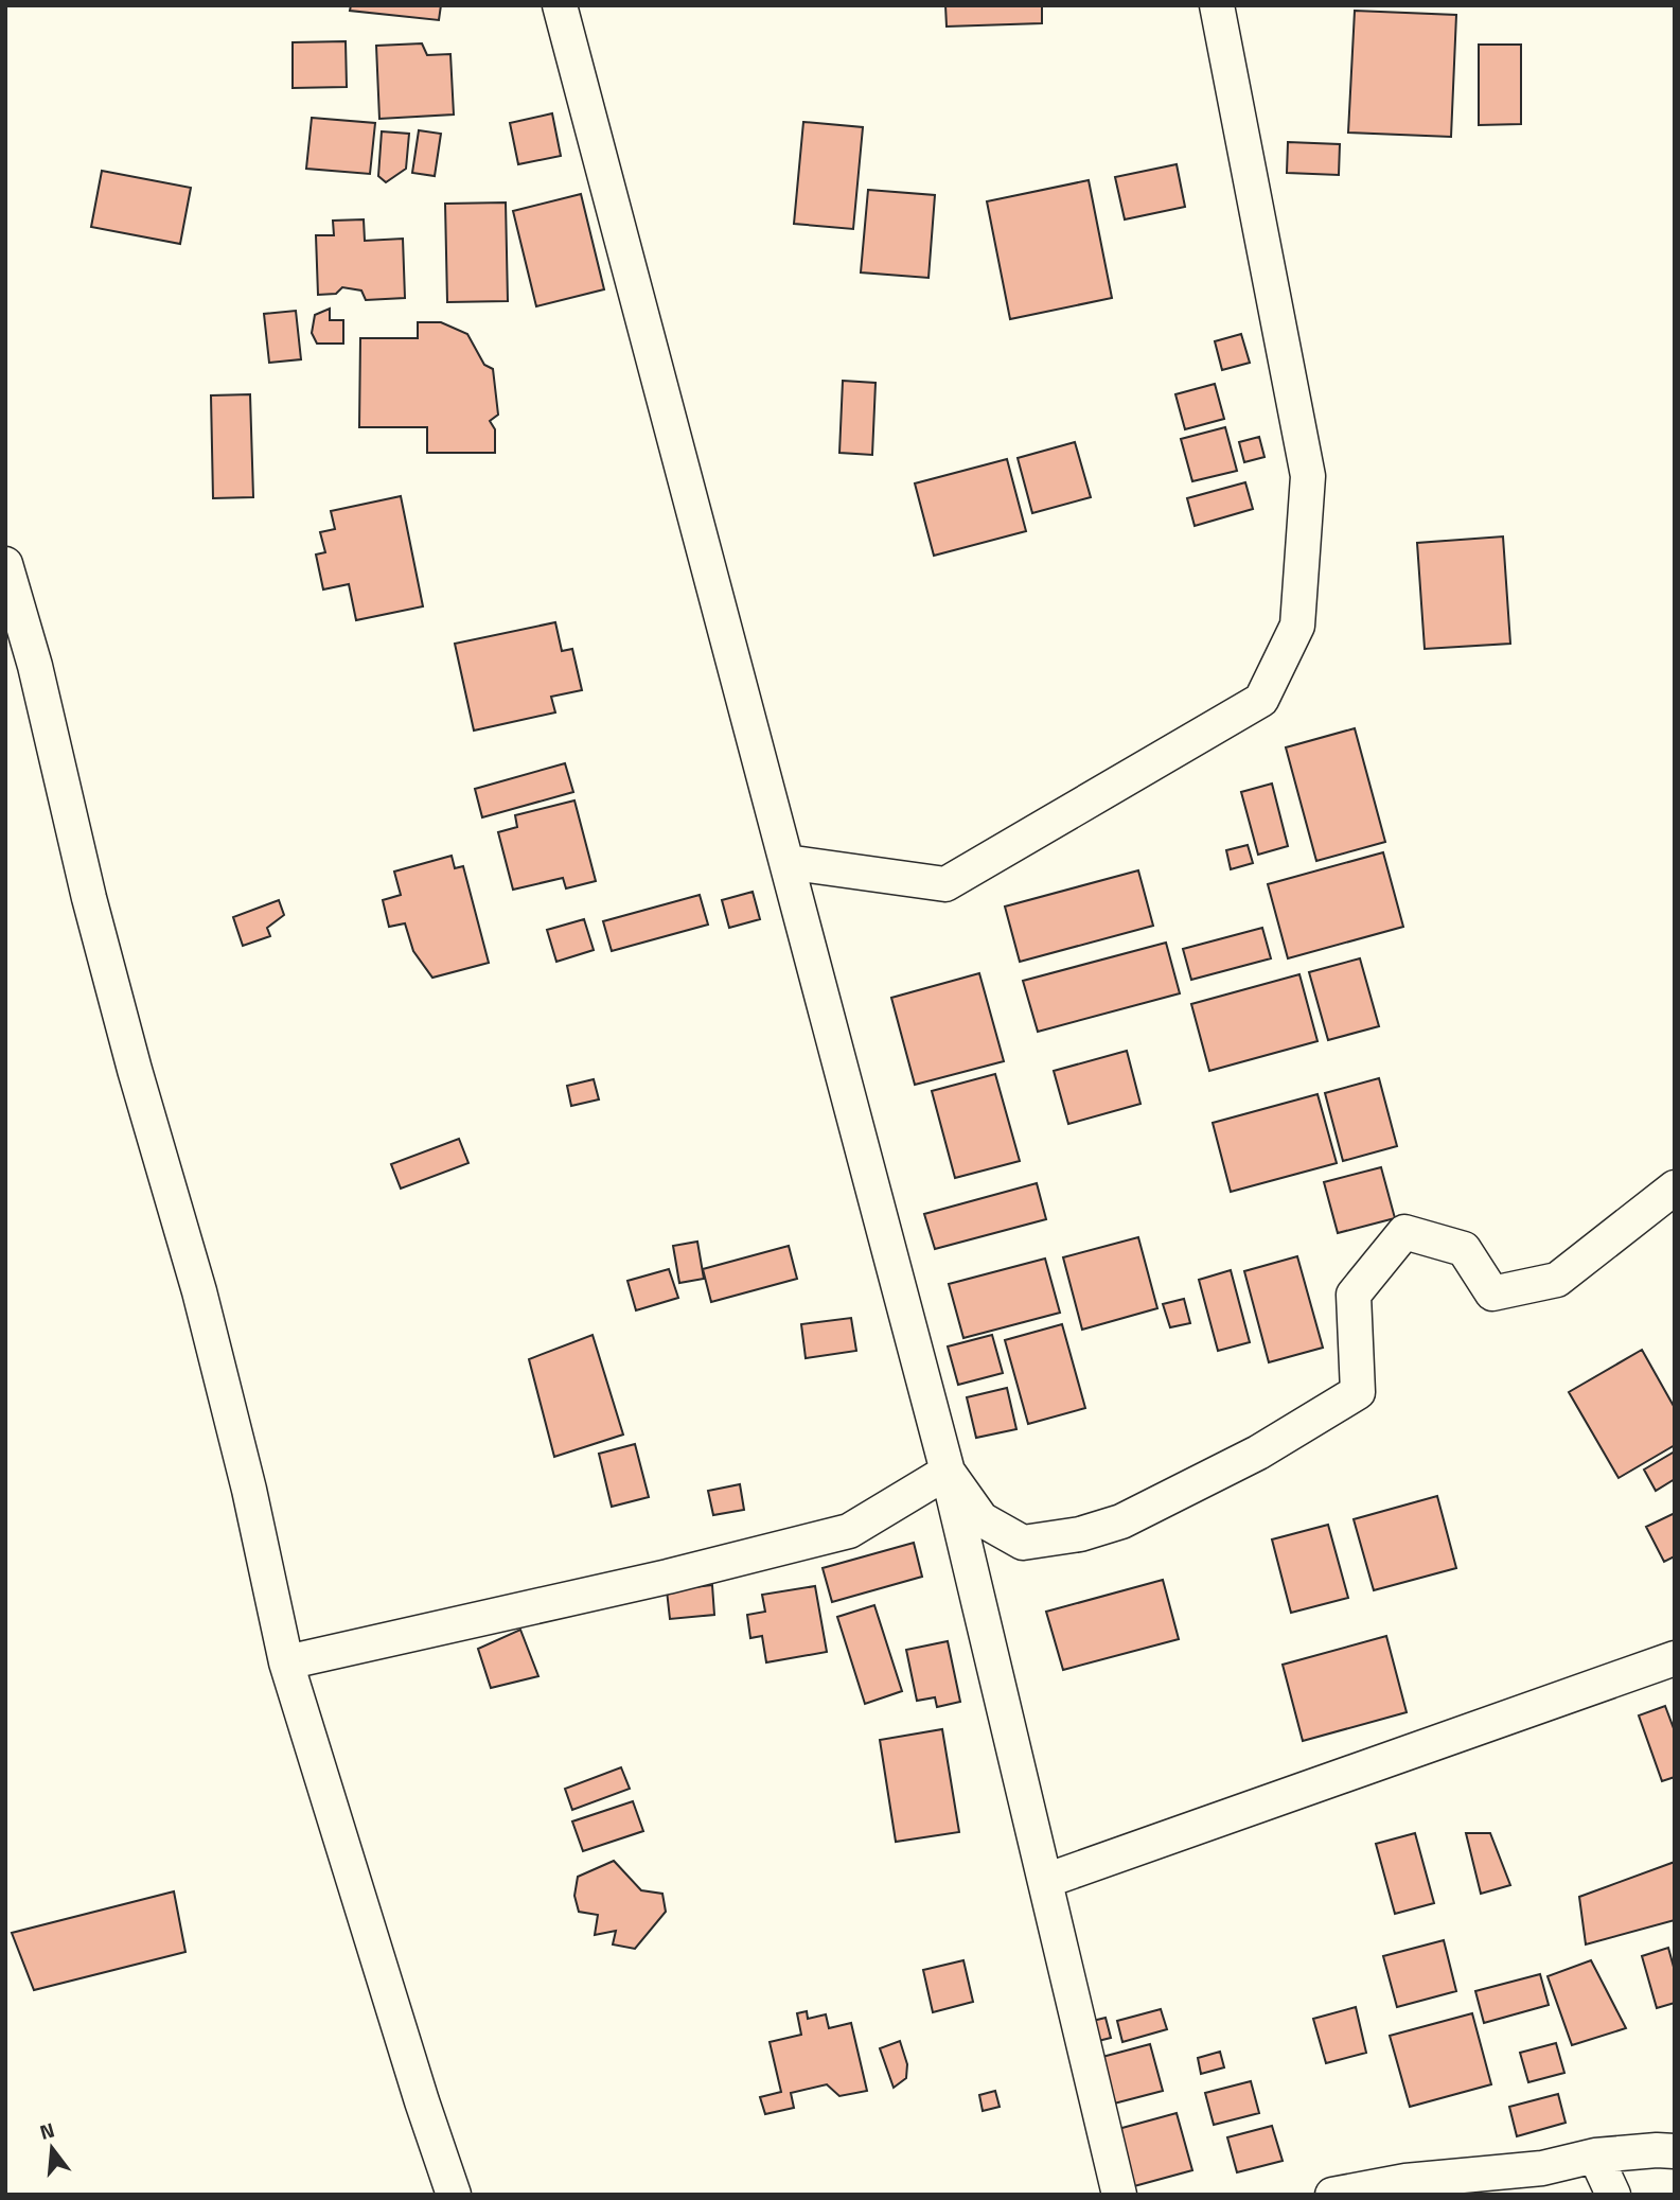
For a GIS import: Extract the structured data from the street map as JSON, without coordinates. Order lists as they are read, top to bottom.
{
  "north": "top"
}
